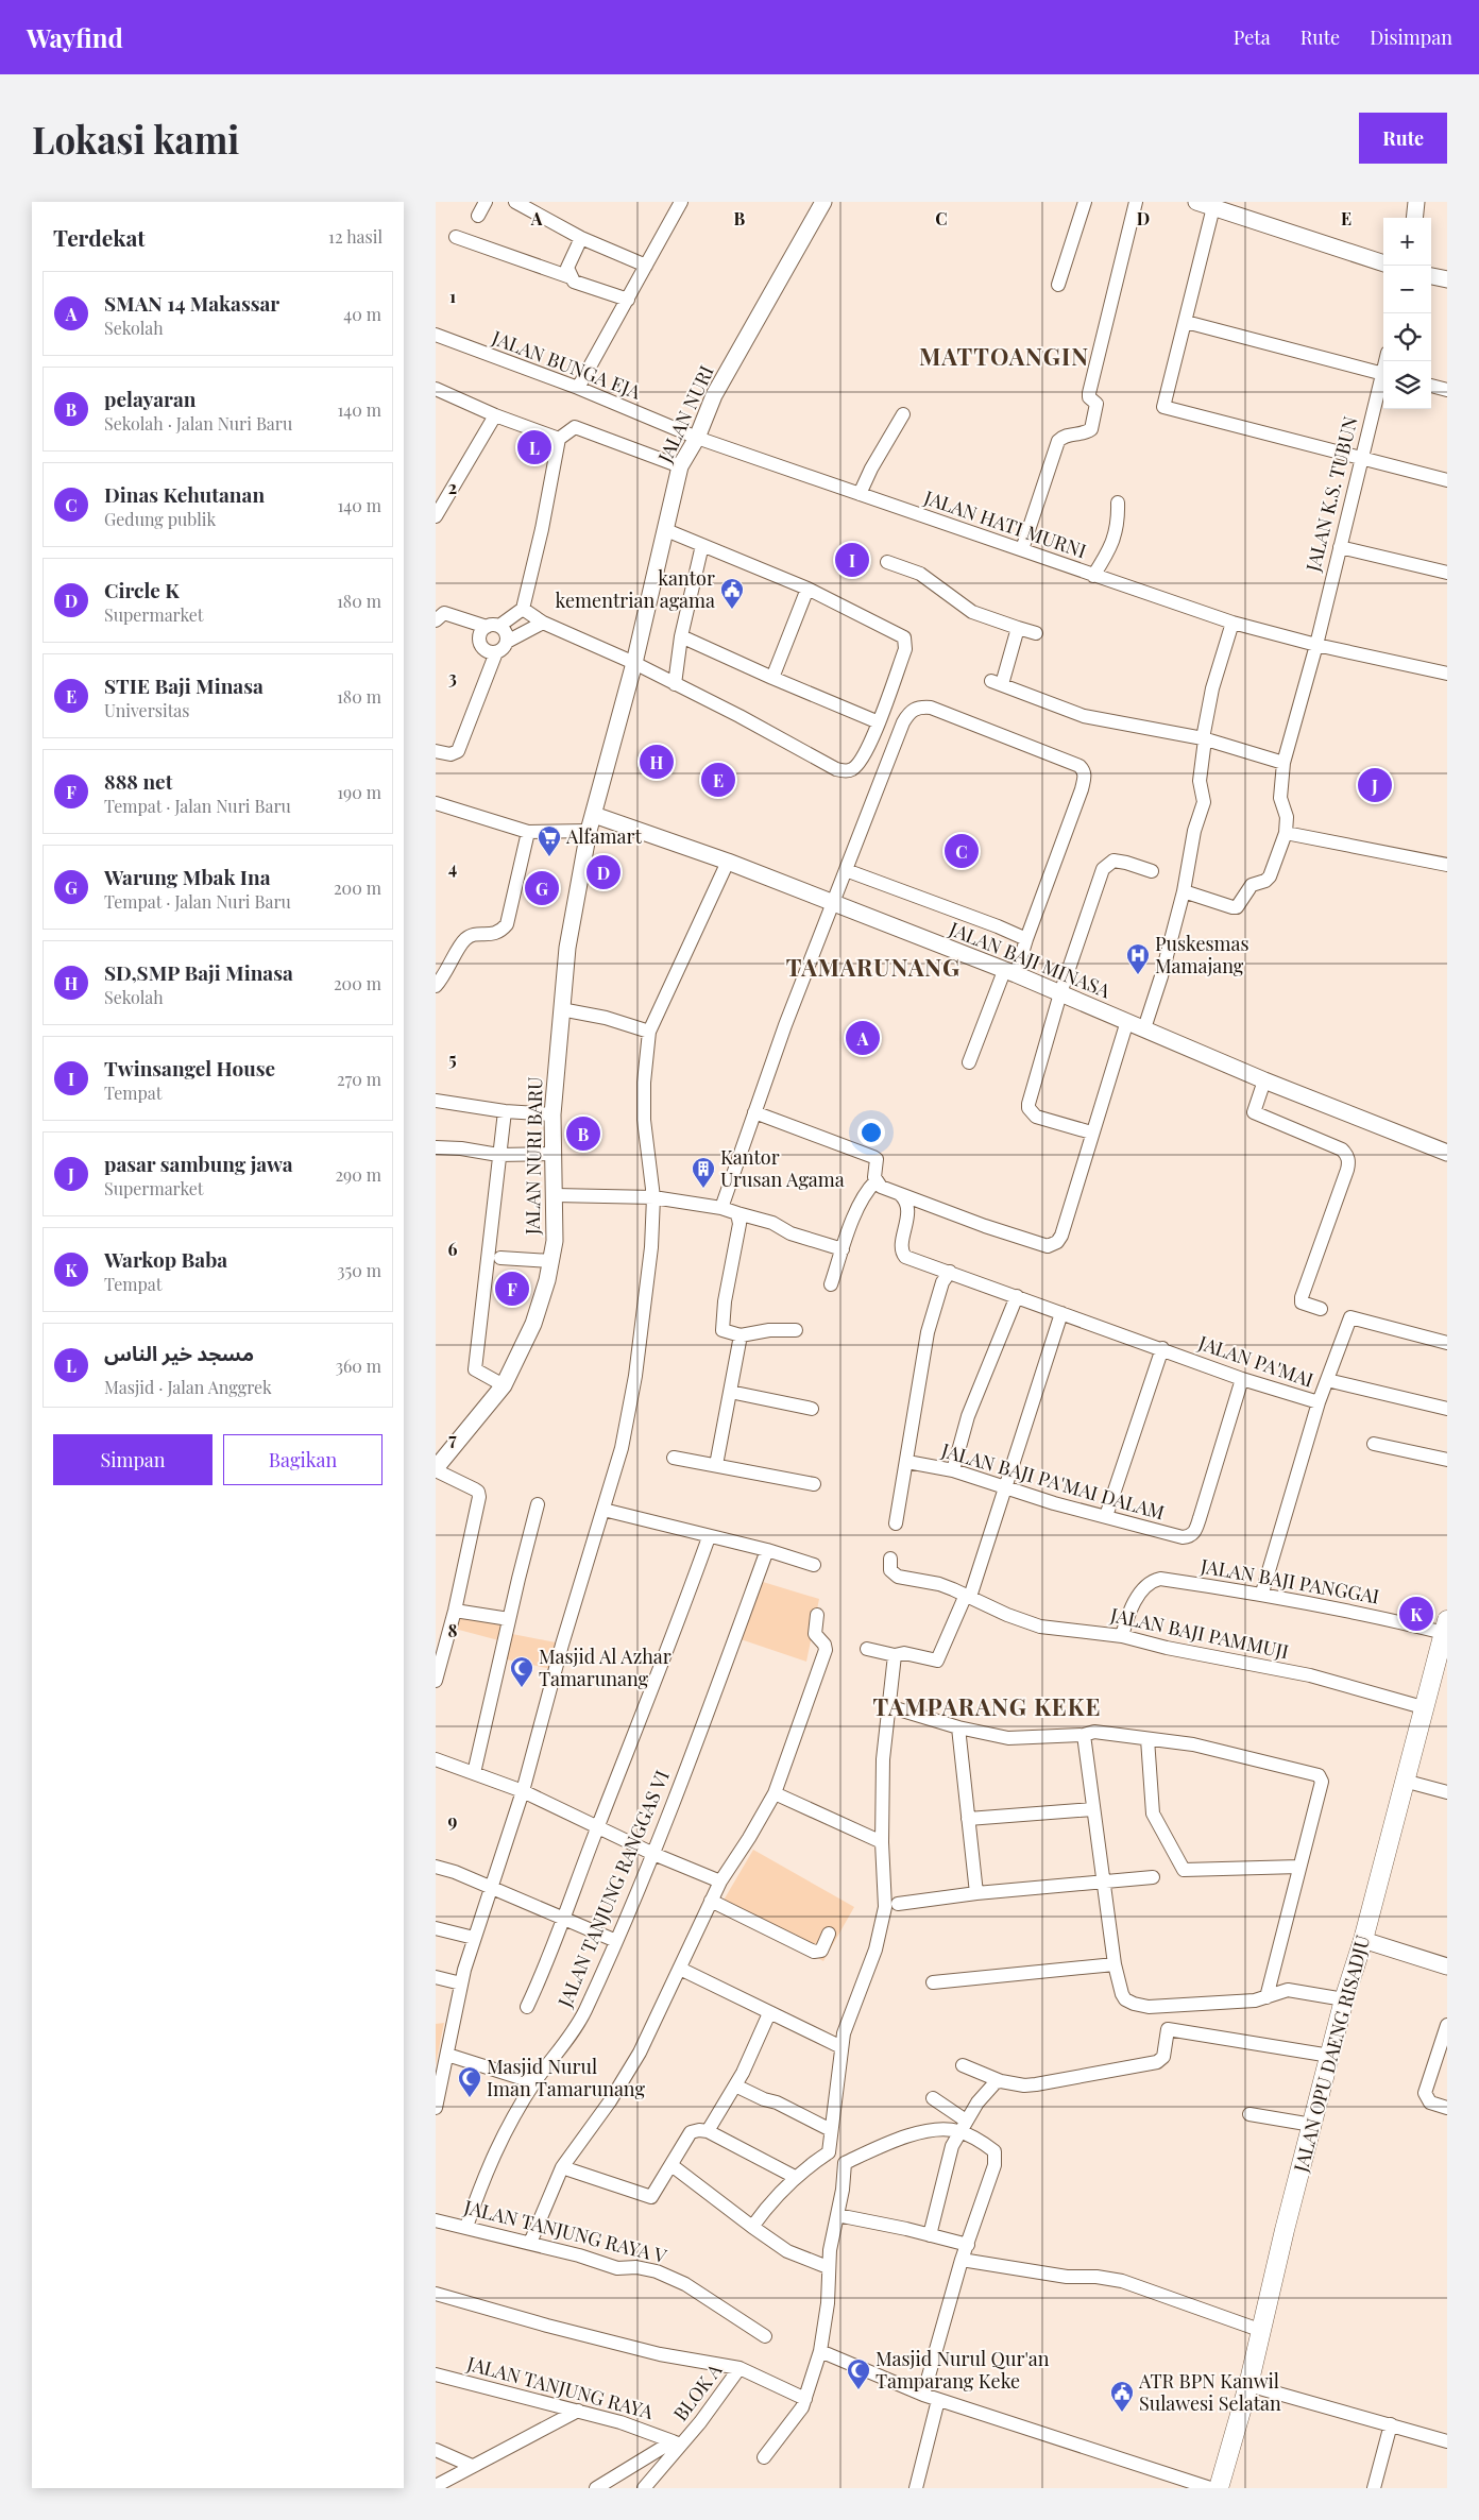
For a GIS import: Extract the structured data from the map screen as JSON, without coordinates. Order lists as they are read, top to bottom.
{
  "streets": {
    "main road": ["JALAN OPU DAENG RISADJU"],
    "street": [
      "JALAN BUNGA EJA",
      "JALAN NURI",
      "JALAN K.S. TUBUN",
      "JALAN HATI MURNI",
      "JALAN BAJI MINASA",
      "JALAN NURI BARU",
      "JALAN PA'MAI",
      "JALAN BAJI PA'MAI DALAM",
      "JALAN BAJI PANGGAI",
      "JALAN BAJI PAMMUJI",
      "JALAN TANJUNG RANGGAS VI",
      "JALAN TANJUNG RAYA V",
      "JALAN TANJUNG RAYA",
      "BLOK A"
    ]
  },
  "crossings": [
    ["JALAN BUNGA EJA", "JALAN NURI"],
    ["JALAN BUNGA EJA", "JALAN HATI MURNI"],
    ["JALAN NURI", "JALAN HATI MURNI"],
    ["JALAN NURI", "JALAN BAJI MINASA"],
    ["JALAN NURI", "JALAN NURI BARU"],
    ["JALAN K.S. TUBUN", "JALAN HATI MURNI"],
    ["JALAN BAJI MINASA", "JALAN NURI BARU"],
    ["JALAN PA'MAI", "JALAN BAJI PA'MAI DALAM"],
    ["JALAN BAJI PANGGAI", "JALAN BAJI PAMMUJI"],
    ["JALAN BAJI PANGGAI", "JALAN OPU DAENG RISADJU"],
    ["JALAN BAJI PAMMUJI", "JALAN OPU DAENG RISADJU"],
    ["JALAN TANJUNG RANGGAS VI", "JALAN TANJUNG RAYA V"],
    ["JALAN TANJUNG RAYA", "BLOK A"]
  ],
  "districts": ["MATTOANGIN", "TAMARUNANG", "TAMPARANG KEKE"],
  "places": {
    "public building": ["kantor kementrian agama", "ATR BPN Kanwil Sulawesi Selatan"],
    "supermarket": ["Alfamart"],
    "hospital": ["Puskesmas Mamajang"],
    "building": ["Kantor Urusan Agama"],
    "mosque": ["Masjid Al Azhar Tamarunang", "Masjid Nurul Iman Tamarunang", "Masjid Nurul Qur'an Tamparang Keke"]
  },
  "page": {
    "header": "Wayfind",
    "nav": ["Peta", "Rute", "Disimpan"],
    "buttons": [
      "Rute",
      ["Simpan", "Bagikan"]
    ],
    "title": "Lokasi kami",
    "heading": ["Terdekat", "12 hasil"],
    "map_buttons": ["+", "−"],
    "list": [
      {
        "mark": "A",
        "name": "SMAN 14 Makassar",
        "note": "Sekolah",
        "value": "40 m"
      },
      {
        "mark": "B",
        "name": "pelayaran",
        "note": "Sekolah · Jalan Nuri Baru",
        "value": "140 m"
      },
      {
        "mark": "C",
        "name": "Dinas Kehutanan",
        "note": "Gedung publik",
        "value": "140 m"
      },
      {
        "mark": "D",
        "name": "Circle K",
        "note": "Supermarket",
        "value": "180 m"
      },
      {
        "mark": "E",
        "name": "STIE Baji Minasa",
        "note": "Universitas",
        "value": "180 m"
      },
      {
        "mark": "F",
        "name": "888 net",
        "note": "Tempat · Jalan Nuri Baru",
        "value": "190 m"
      },
      {
        "mark": "G",
        "name": "Warung Mbak Ina",
        "note": "Tempat · Jalan Nuri Baru",
        "value": "200 m"
      },
      {
        "mark": "H",
        "name": "SD,SMP Baji Minasa",
        "note": "Sekolah",
        "value": "200 m"
      },
      {
        "mark": "I",
        "name": "Twinsangel House",
        "note": "Tempat",
        "value": "270 m"
      },
      {
        "mark": "J",
        "name": "pasar sambung jawa",
        "note": "Supermarket",
        "value": "290 m"
      },
      {
        "mark": "K",
        "name": "Warkop Baba",
        "note": "Tempat",
        "value": "350 m"
      },
      {
        "mark": "L",
        "name": "مسجد خير الناس",
        "note": "Masjid · Jalan Anggrek",
        "value": "360 m"
      }
    ],
    "pins": [
      "L",
      "I",
      "H",
      "E",
      "J",
      "C",
      "D",
      "G",
      "A",
      "B",
      "F",
      "K"
    ]
  },
  "grid": {
    "columns": [
      "A",
      "B",
      "C",
      "D",
      "E"
    ],
    "rows": [
      "1",
      "2",
      "3",
      "4",
      "5",
      "6",
      "7",
      "8",
      "9"
    ]
  }
}
